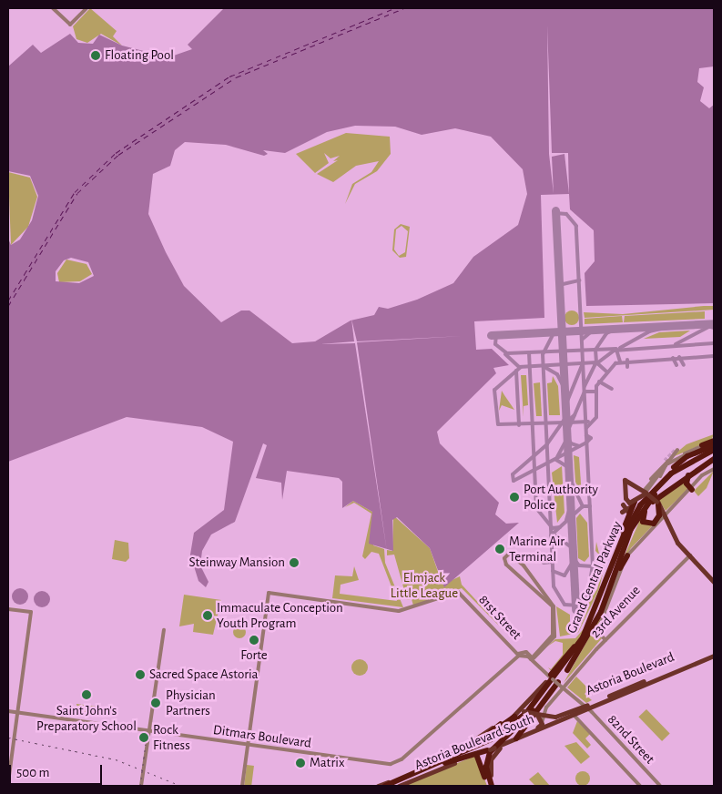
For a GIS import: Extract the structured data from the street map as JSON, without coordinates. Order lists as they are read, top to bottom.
{
  "streets": {
    "highway": ["Grand Central Parkway"],
    "main road": ["Astoria Boulevard", "Astoria Boulevard South"],
    "street": [
      "23rd Avenue",
      "81st Street",
      "Ditmars Boulevard",
      "82nd Street"
    ]
  },
  "crossings": [
    ["Grand Central Parkway", "23rd Avenue"],
    ["Grand Central Parkway", "82nd Street"],
    ["23rd Avenue", "82nd Street"],
    ["81st Street", "Ditmars Boulevard"],
    ["Astoria Boulevard", "82nd Street"],
    ["Astoria Boulevard", "Astoria Boulevard South"]
  ],
  "parks": ["Elmjack Little League"],
  "places": [
    "Floating Pool",
    "Port Authority Police",
    "Marine Air Terminal",
    "Steinway Mansion",
    "Immaculate Conception Youth Program",
    "Forte",
    "Sacred Space Astoria",
    "Saint John's Preparatory School",
    "Physician Partners",
    "Rock Fitness",
    "Matrix"
  ],
  "scale_bar": "500 m"
}
